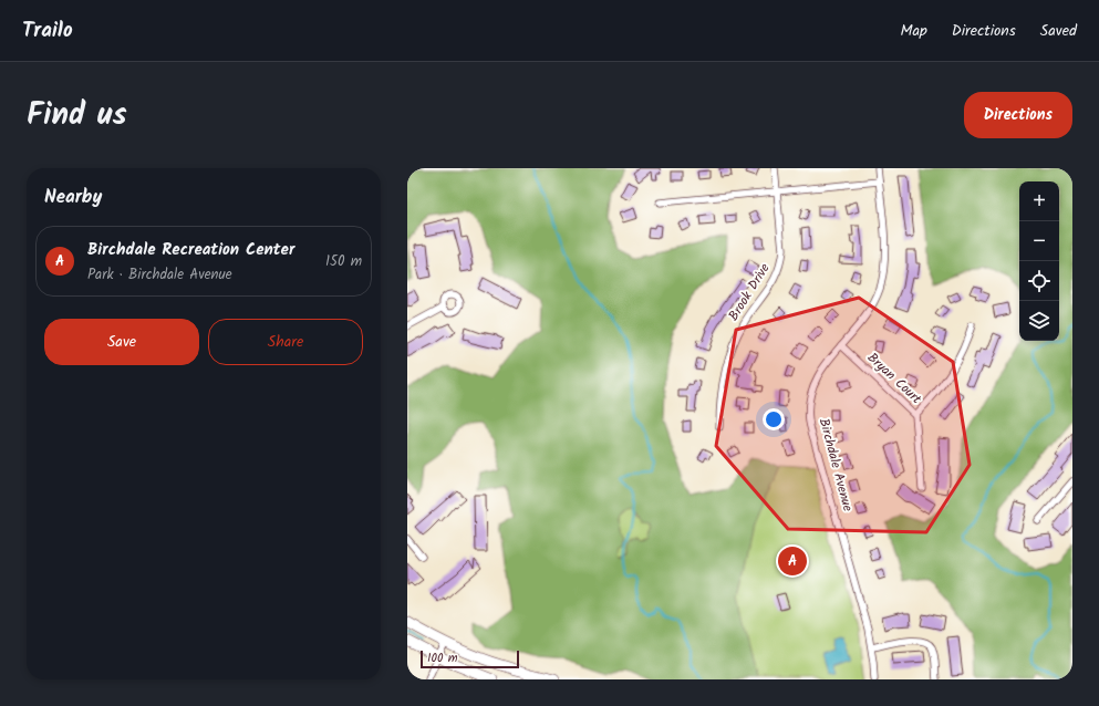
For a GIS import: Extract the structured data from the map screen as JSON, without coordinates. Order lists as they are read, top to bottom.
{
  "streets": {
    "street": ["Brook Drive", "Bryan Court", "Birchdale Avenue"]
  },
  "crossings": [
    ["Bryan Court", "Birchdale Avenue"]
  ],
  "scale_bar": "100 m",
  "page": {
    "header": "Trailo",
    "nav": ["Map", "Directions", "Saved"],
    "title": "Find us",
    "buttons": [
      "Directions",
      ["Save", "Share"]
    ],
    "heading": "Nearby",
    "map_buttons": ["+", "−"],
    "list": [
      {
        "mark": "A",
        "name": "Birchdale Recreation Center",
        "note": "Park · Birchdale Avenue",
        "value": "150 m"
      }
    ],
    "pins": "A",
    "scale": "100 m"
  }
}
